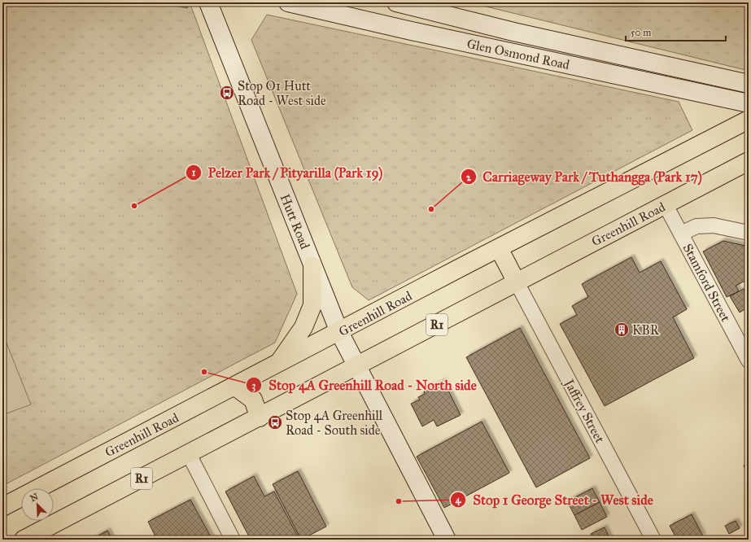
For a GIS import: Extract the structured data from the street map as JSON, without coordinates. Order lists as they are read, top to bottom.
{
  "streets": {
    "highway": ["Greenhill Road", "R1"],
    "main road": ["Glen Osmond Road", "Hutt Road"],
    "street": ["Stamford Street", "Jaffrey Street"]
  },
  "crossings": [
    ["Hutt Road", "Greenhill Road"],
    ["Greenhill Road", "Stamford Street"],
    ["Greenhill Road", "Jaffrey Street"]
  ],
  "places": {
    "bus stop": ["Stop O1 Hutt Road - West side", "Stop 4A Greenhill Road - South side"],
    "other": [
      "Pelzer Park / Pityarilla (Park 19)",
      "Carriageway Park / Tuthangga (Park 17)",
      "Stop 4A Greenhill Road - North side",
      "Stop 1 George Street - West side"
    ],
    "building": ["KBR"]
  },
  "scale_bar": "50 m",
  "north": "top left"
}
